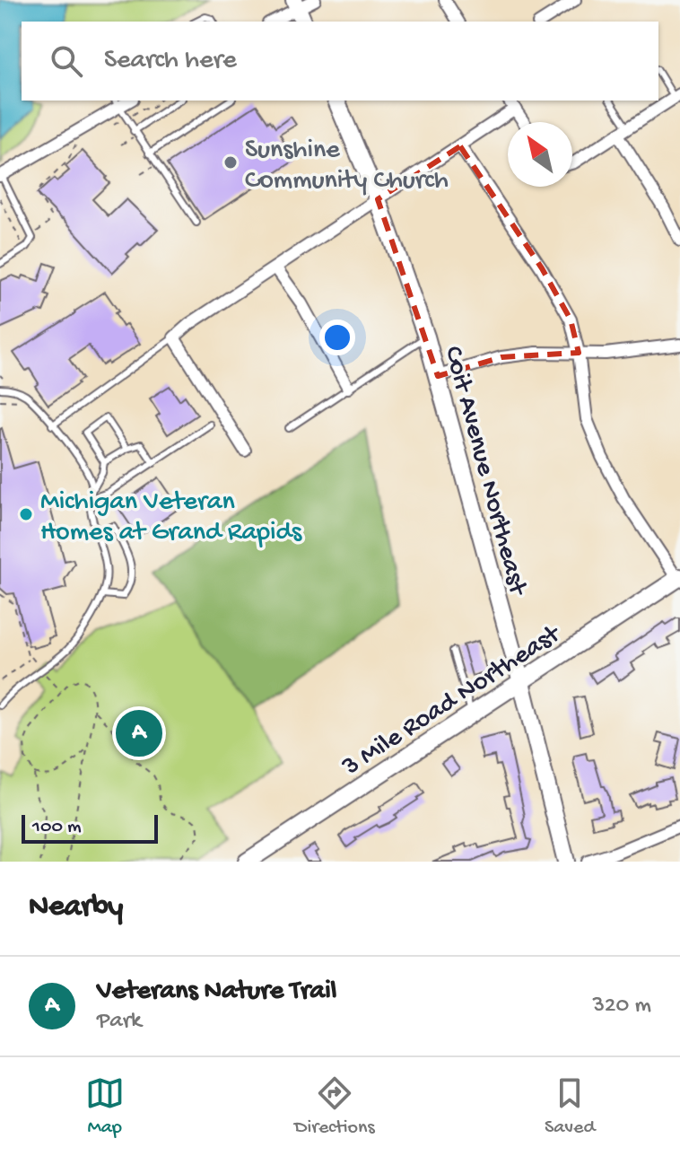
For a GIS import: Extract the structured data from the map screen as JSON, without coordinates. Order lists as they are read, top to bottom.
{
  "streets": {
    "main road": ["Coit Avenue Northeast", "3 Mile Road Northeast"]
  },
  "crossings": [
    ["Coit Avenue Northeast", "3 Mile Road Northeast"]
  ],
  "places": ["Sunshine Community Church", "Michigan Veteran Homes at Grand Rapids"],
  "scale_bar": "100 m",
  "north": "top left",
  "page": {
    "search": "Search here",
    "pins": "A",
    "scale": "100 m",
    "heading": "Nearby",
    "list": [
      {
        "mark": "A",
        "name": "Veterans Nature Trail",
        "note": "Park",
        "value": "320 m"
      }
    ],
    "nav": ["Map", "Directions", "Saved"]
  }
}
